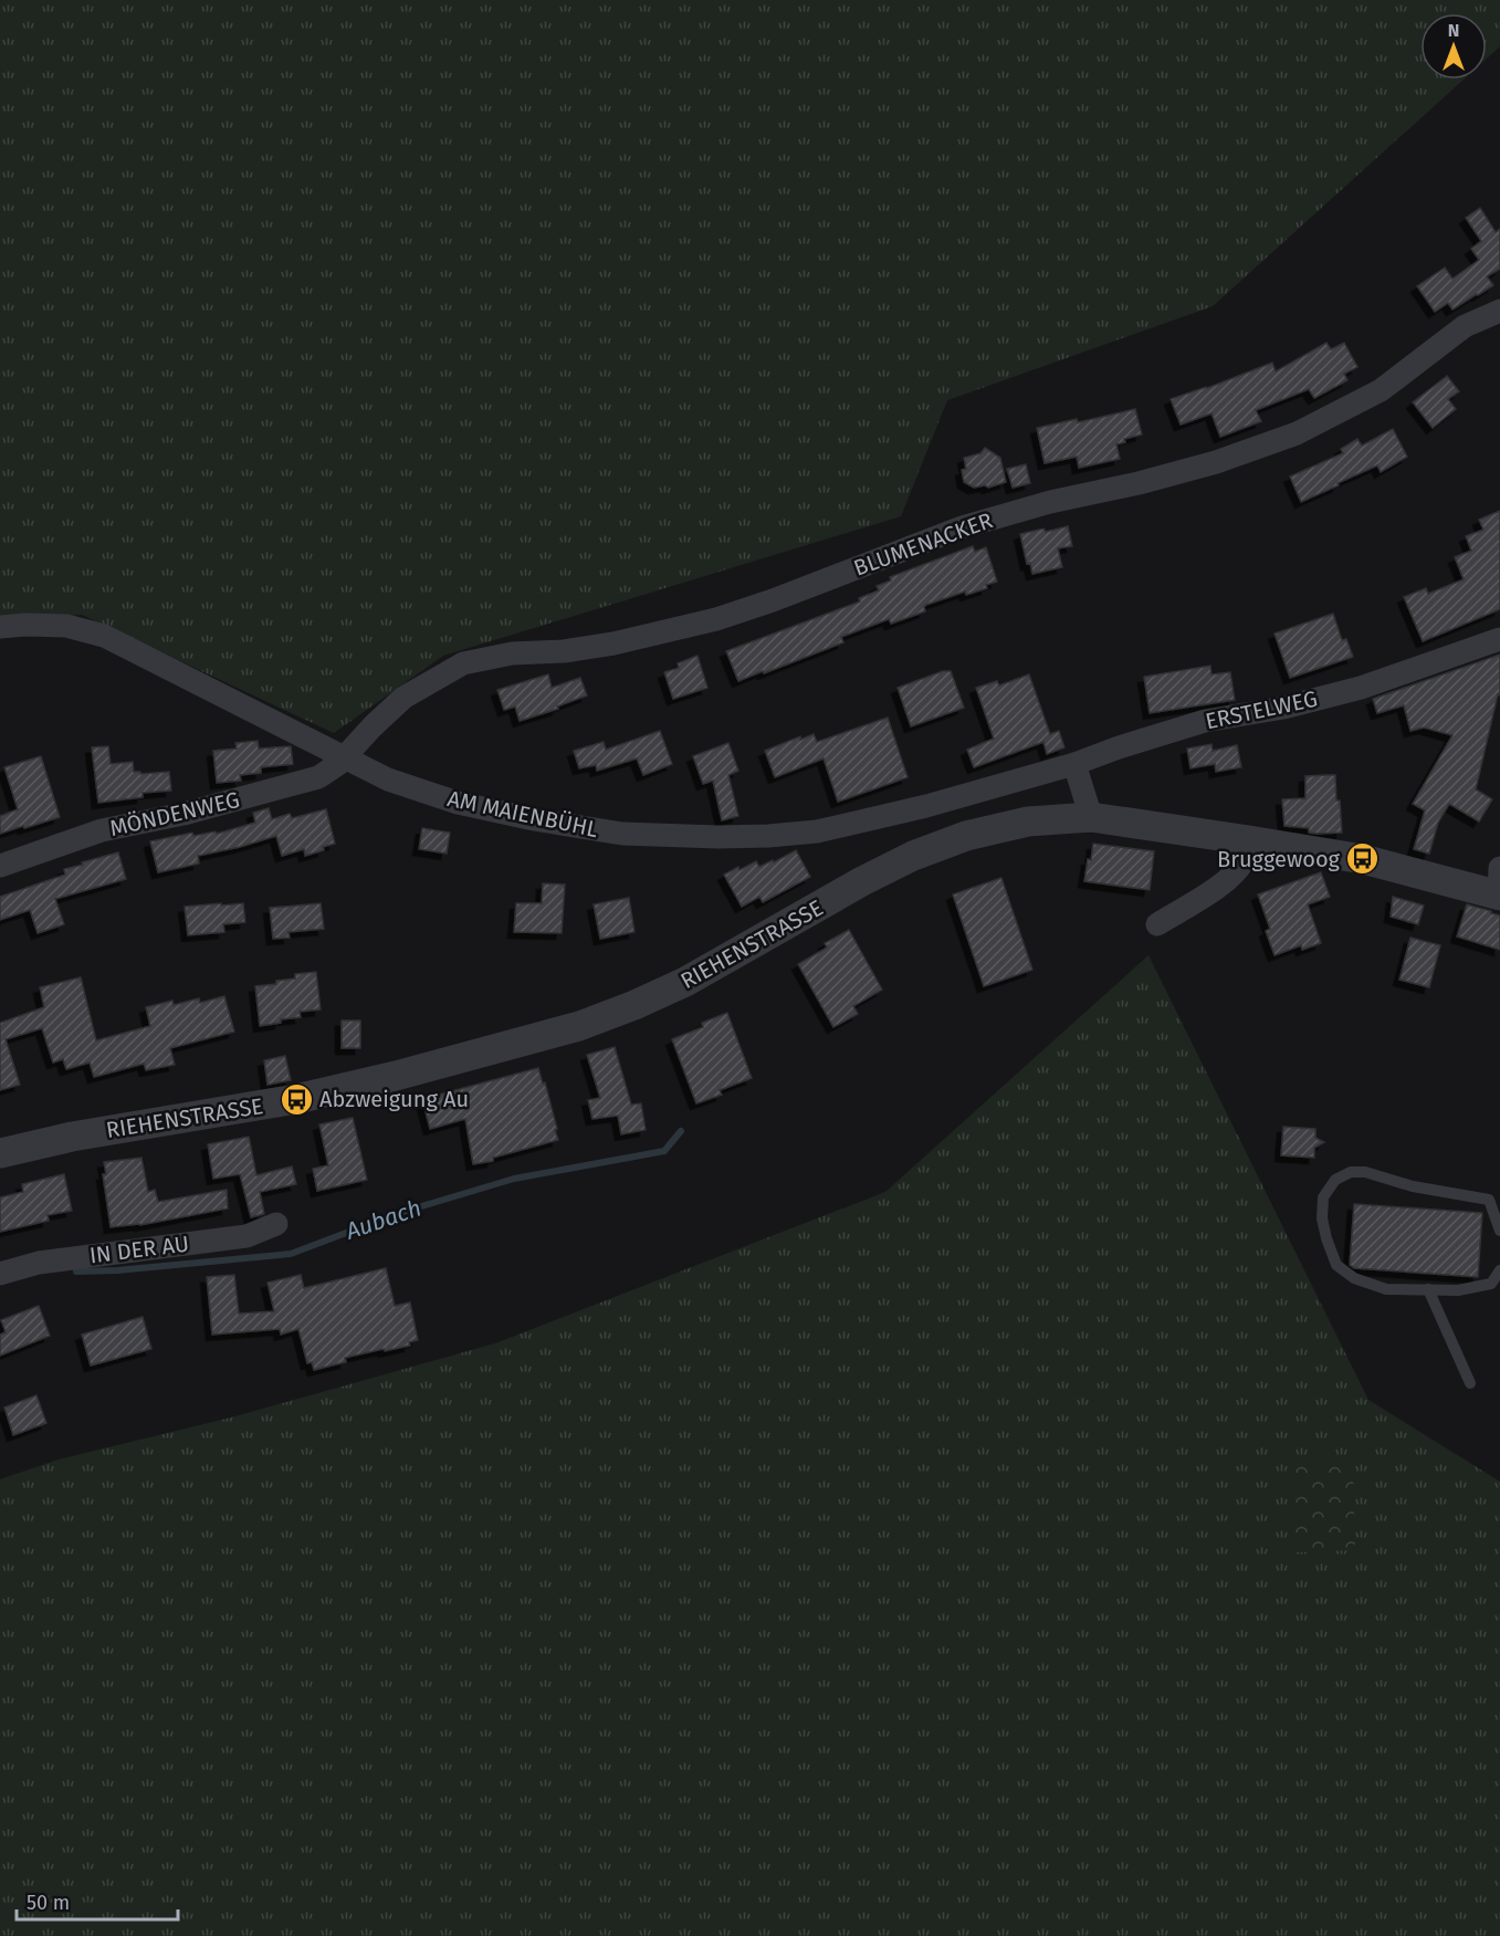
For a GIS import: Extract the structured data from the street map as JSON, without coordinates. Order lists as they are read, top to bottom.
{
  "streets": {
    "street": [
      "BLUMENACKER",
      "ERSTELWEG",
      "MÖNDENWEG",
      "AM MAIENBÜHL",
      "RIEHENSTRASSE",
      "IN DER AU"
    ]
  },
  "crossings": [
    ["BLUMENACKER", "MÖNDENWEG"],
    ["BLUMENACKER", "AM MAIENBÜHL"],
    ["ERSTELWEG", "AM MAIENBÜHL"],
    ["MÖNDENWEG", "AM MAIENBÜHL"]
  ],
  "water": ["Aubach"],
  "places": {
    "bus stop": ["Bruggewoog", "Abzweigung Au"]
  },
  "scale_bar": "50 m",
  "north": "top"
}
